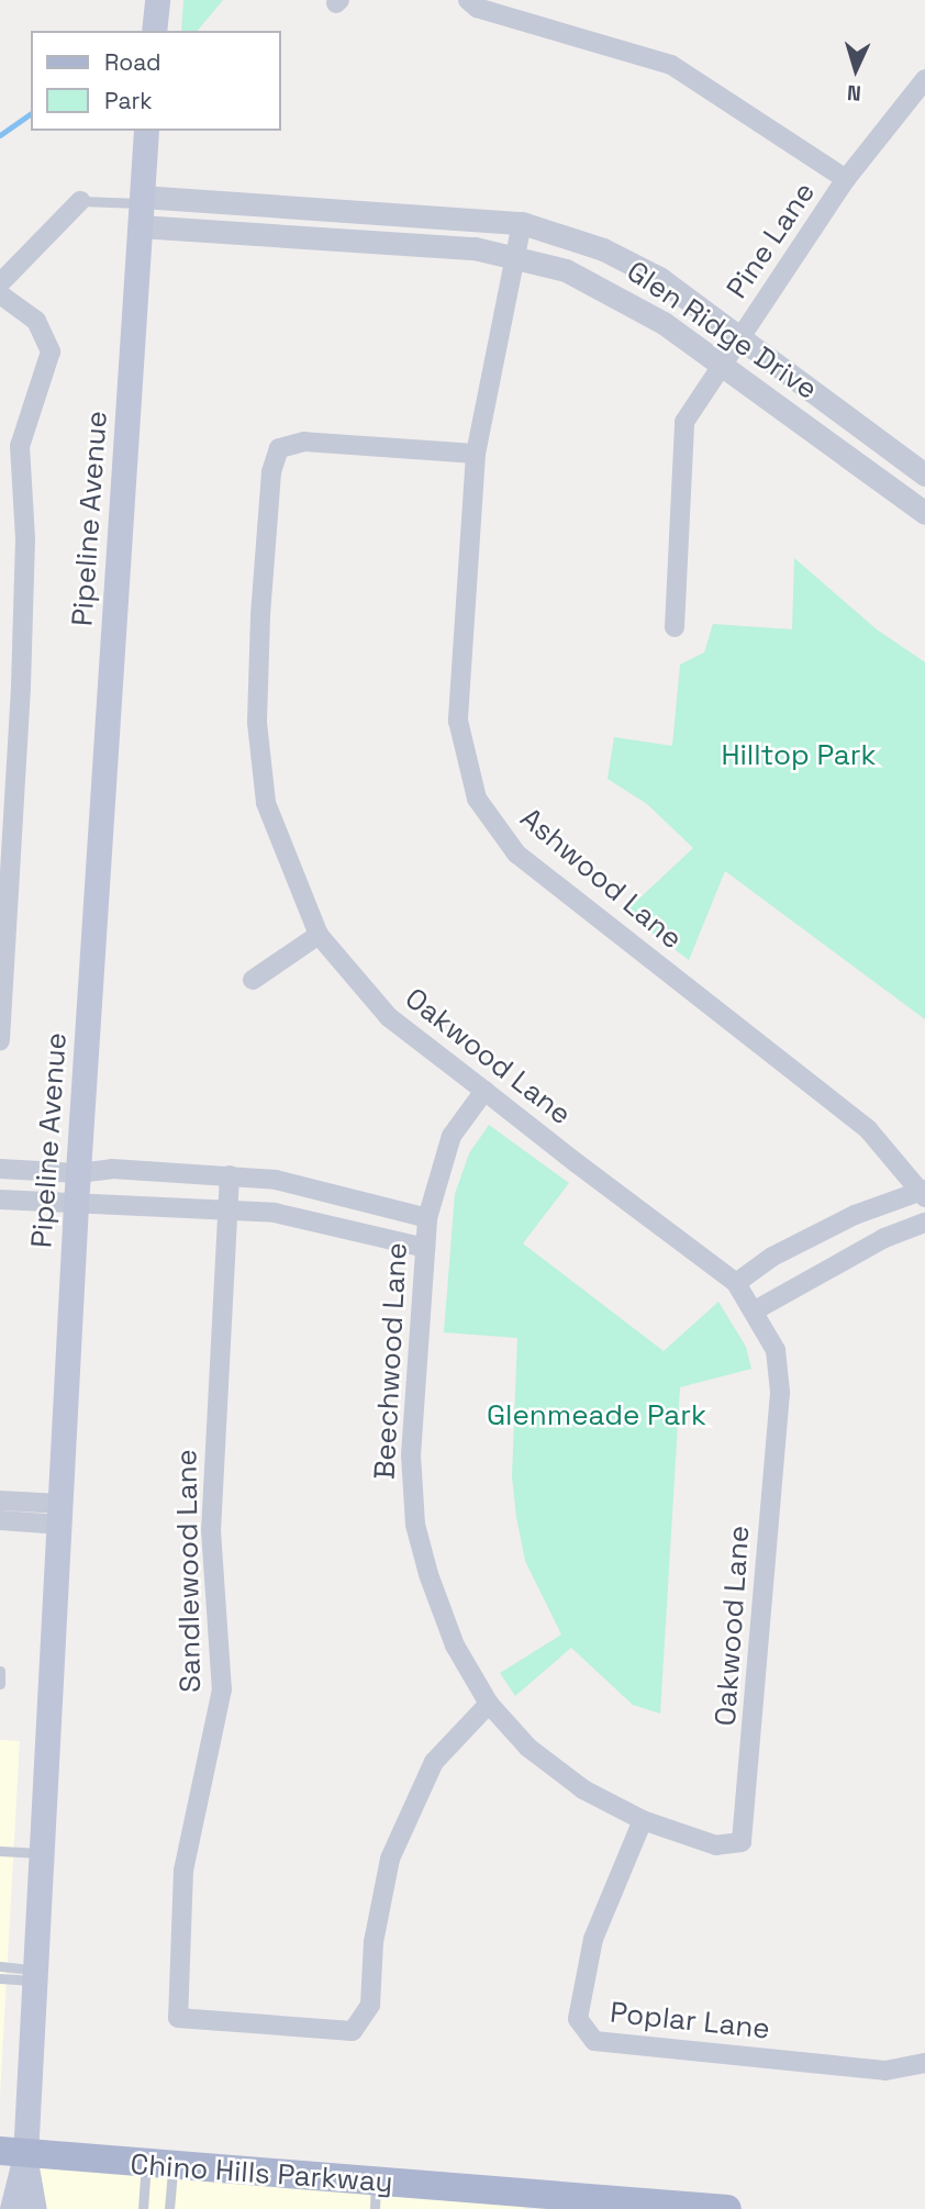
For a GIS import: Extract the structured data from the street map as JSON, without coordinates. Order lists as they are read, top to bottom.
{
  "streets": {
    "main road": ["Pipeline Avenue", "Chino Hills Parkway"],
    "street": [
      "Pine Lane",
      "Glen Ridge Drive",
      "Ashwood Lane",
      "Oakwood Lane",
      "Beechwood Lane",
      "Sandlewood Lane",
      "Poplar Lane"
    ]
  },
  "crossings": [
    ["Pine Lane", "Glen Ridge Drive"],
    ["Glen Ridge Drive", "Pipeline Avenue"],
    ["Glen Ridge Drive", "Ashwood Lane"],
    ["Pipeline Avenue", "Chino Hills Parkway"],
    ["Ashwood Lane", "Oakwood Lane"],
    ["Oakwood Lane", "Beechwood Lane"],
    ["Beechwood Lane", "Sandlewood Lane"],
    ["Beechwood Lane", "Poplar Lane"]
  ],
  "parks": ["Hilltop Park", "Glenmeade Park"],
  "legend": ["Road", "Park"],
  "north": "bottom"
}
